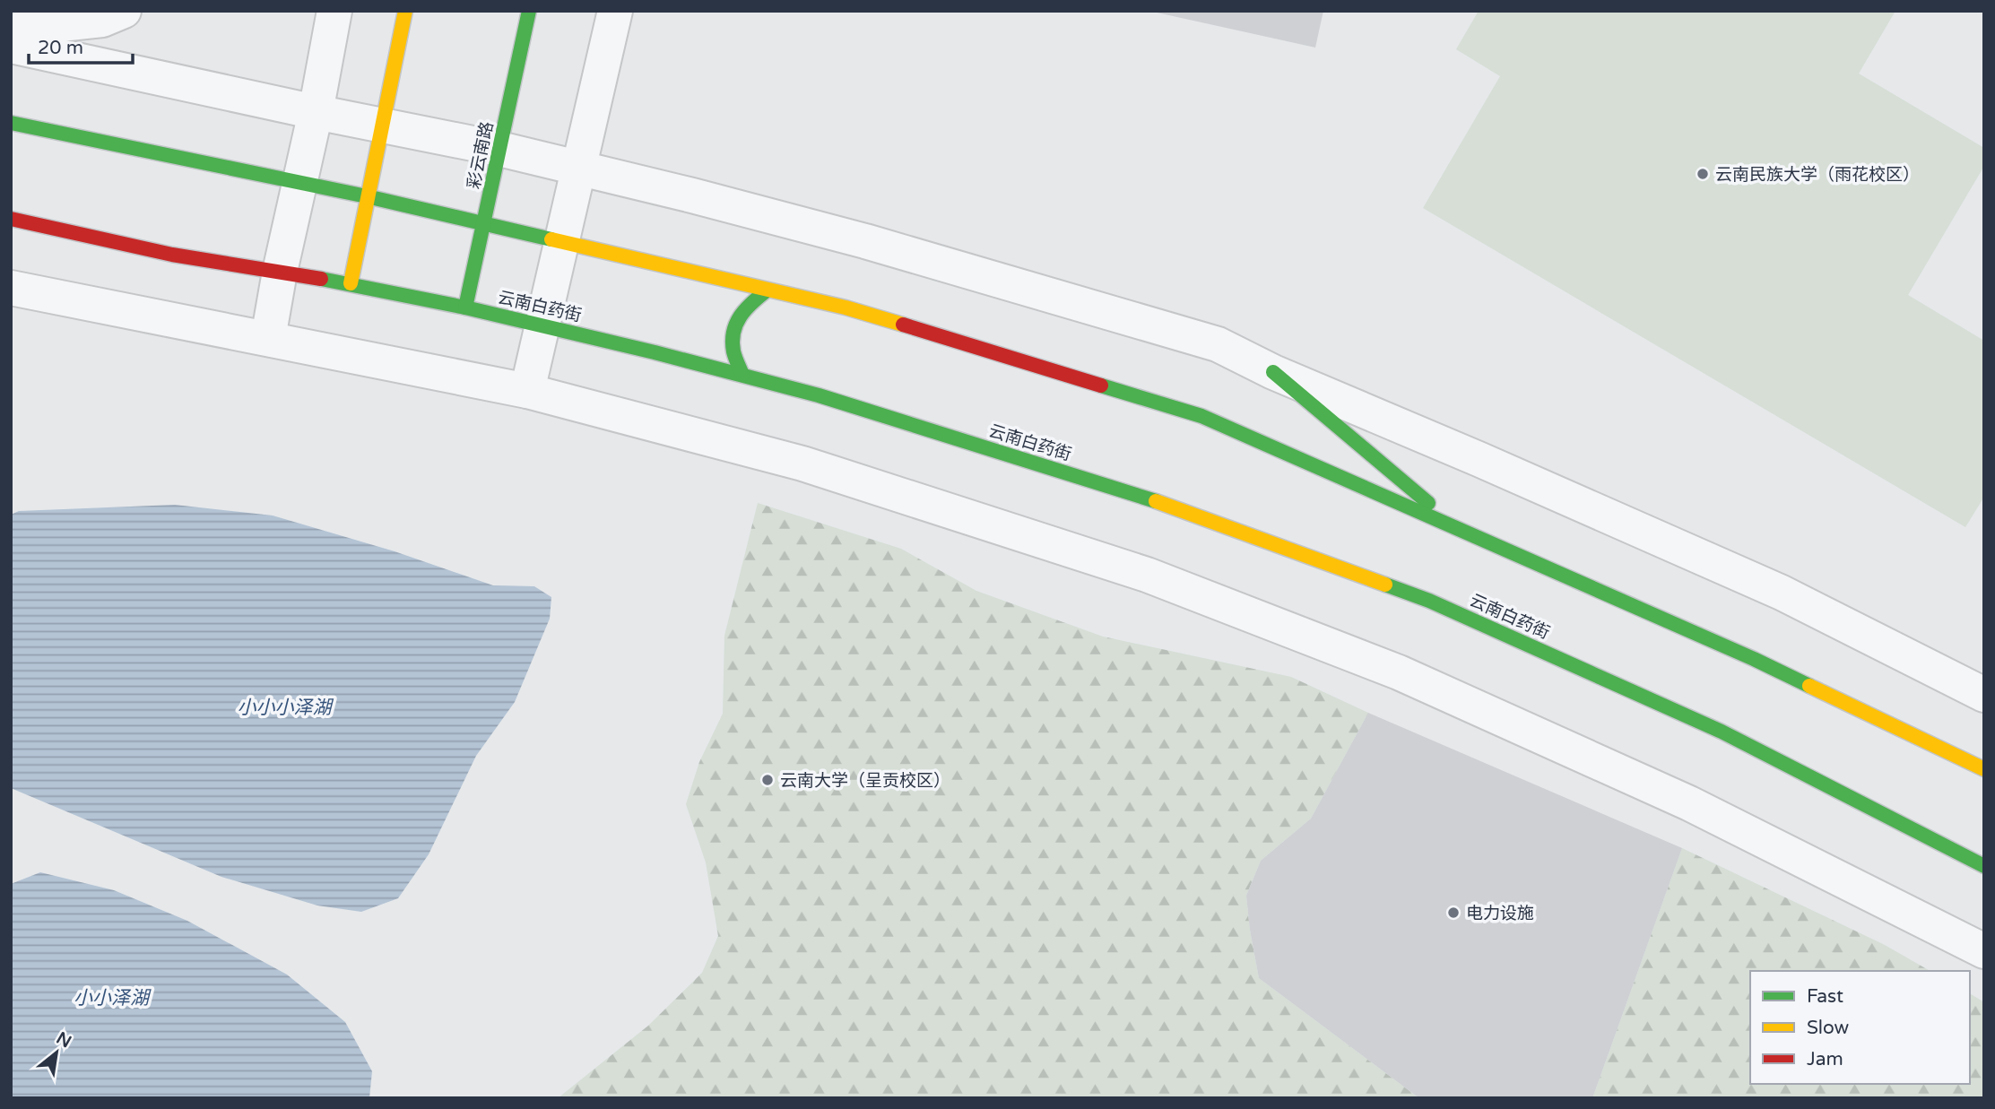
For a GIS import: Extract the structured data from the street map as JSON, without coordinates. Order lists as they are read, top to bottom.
{
  "streets": {
    "main road": ["彩云南路", "云南白药街"]
  },
  "crossings": [
    ["彩云南路", "云南白药街"]
  ],
  "water": ["小小小泽湖", "小小泽湖"],
  "places": ["云南民族大学（雨花校区）", "云南大学（呈贡校区）", "电力设施"],
  "legend": ["Fast", "Slow", "Jam"],
  "scale_bar": "20 m",
  "north": "top right"
}
